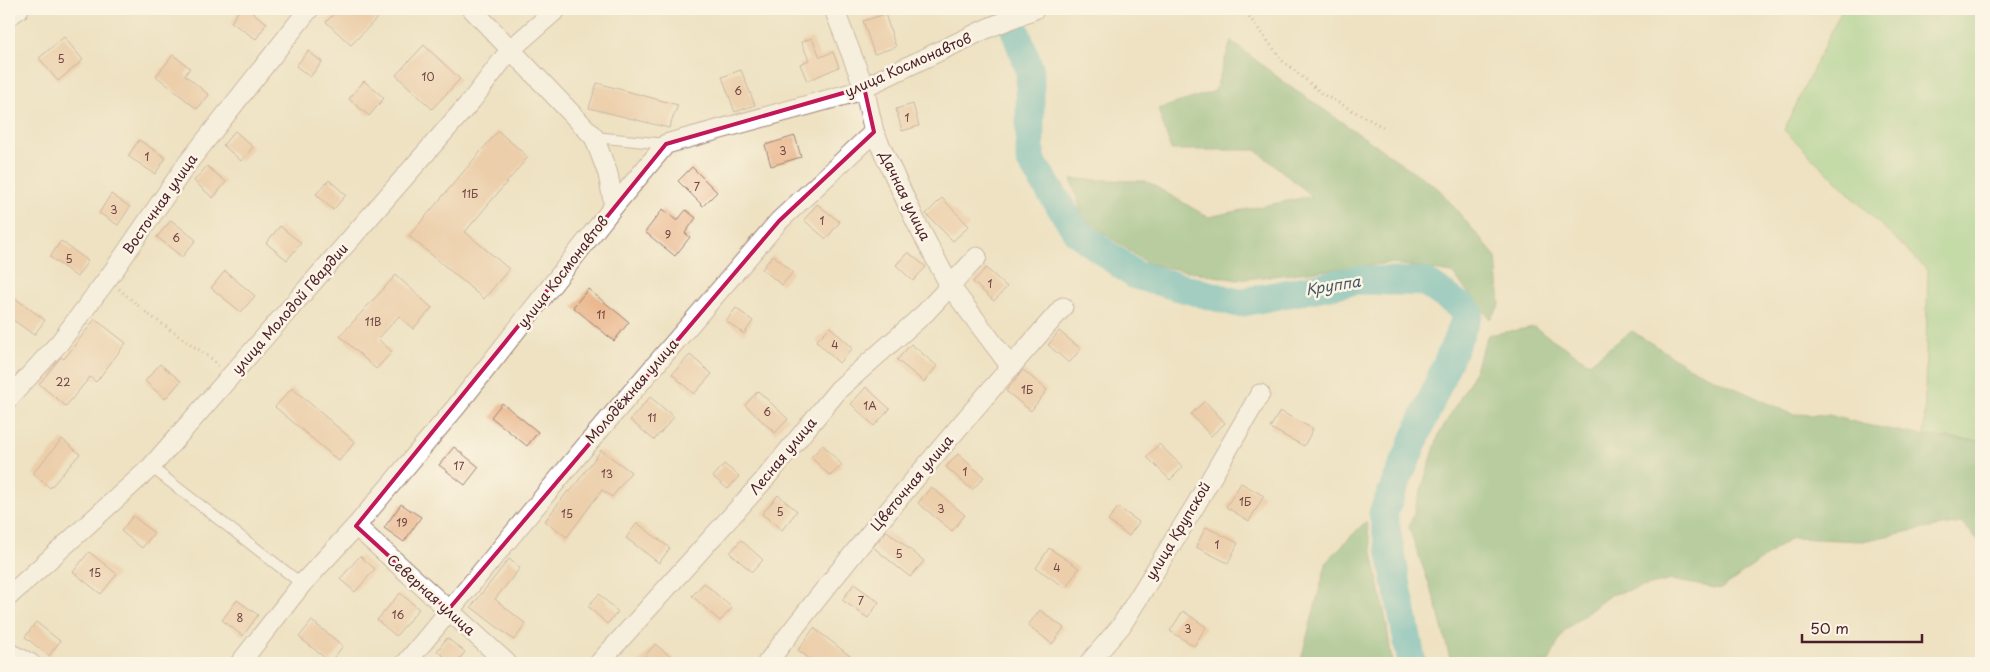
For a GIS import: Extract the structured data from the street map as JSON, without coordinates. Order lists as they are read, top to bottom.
{
  "streets": {
    "street": [
      "улица Космонавтов",
      "Дачная улица",
      "Восточная улица",
      "улица Молодой Гвардии",
      "Молодёжная улица",
      "Лесная улица",
      "Цветочная улица",
      "улица Крупской",
      "Северная улица"
    ]
  },
  "crossings": [
    ["улица Космонавтов", "Дачная улица"],
    ["улица Космонавтов", "Северная улица"],
    ["Дачная улица", "Молодёжная улица"],
    ["Дачная улица", "Лесная улица"],
    ["Дачная улица", "Цветочная улица"],
    ["Молодёжная улица", "Северная улица"]
  ],
  "water": ["Круппа"],
  "house_numbers": [
    "5",
    "10",
    "6",
    "1",
    "3",
    "1",
    "7",
    "11Б",
    "3",
    "1",
    "9",
    "6",
    "5",
    "1",
    "11",
    "11В",
    "4",
    "22",
    "1Б",
    "1А",
    "6",
    "11",
    "17",
    "1",
    "13",
    "1Б",
    "3",
    "5",
    "15",
    "19",
    "1",
    "5",
    "4",
    "15",
    "7",
    "16",
    "8",
    "3"
  ],
  "scale_bar": "50 m"
}
